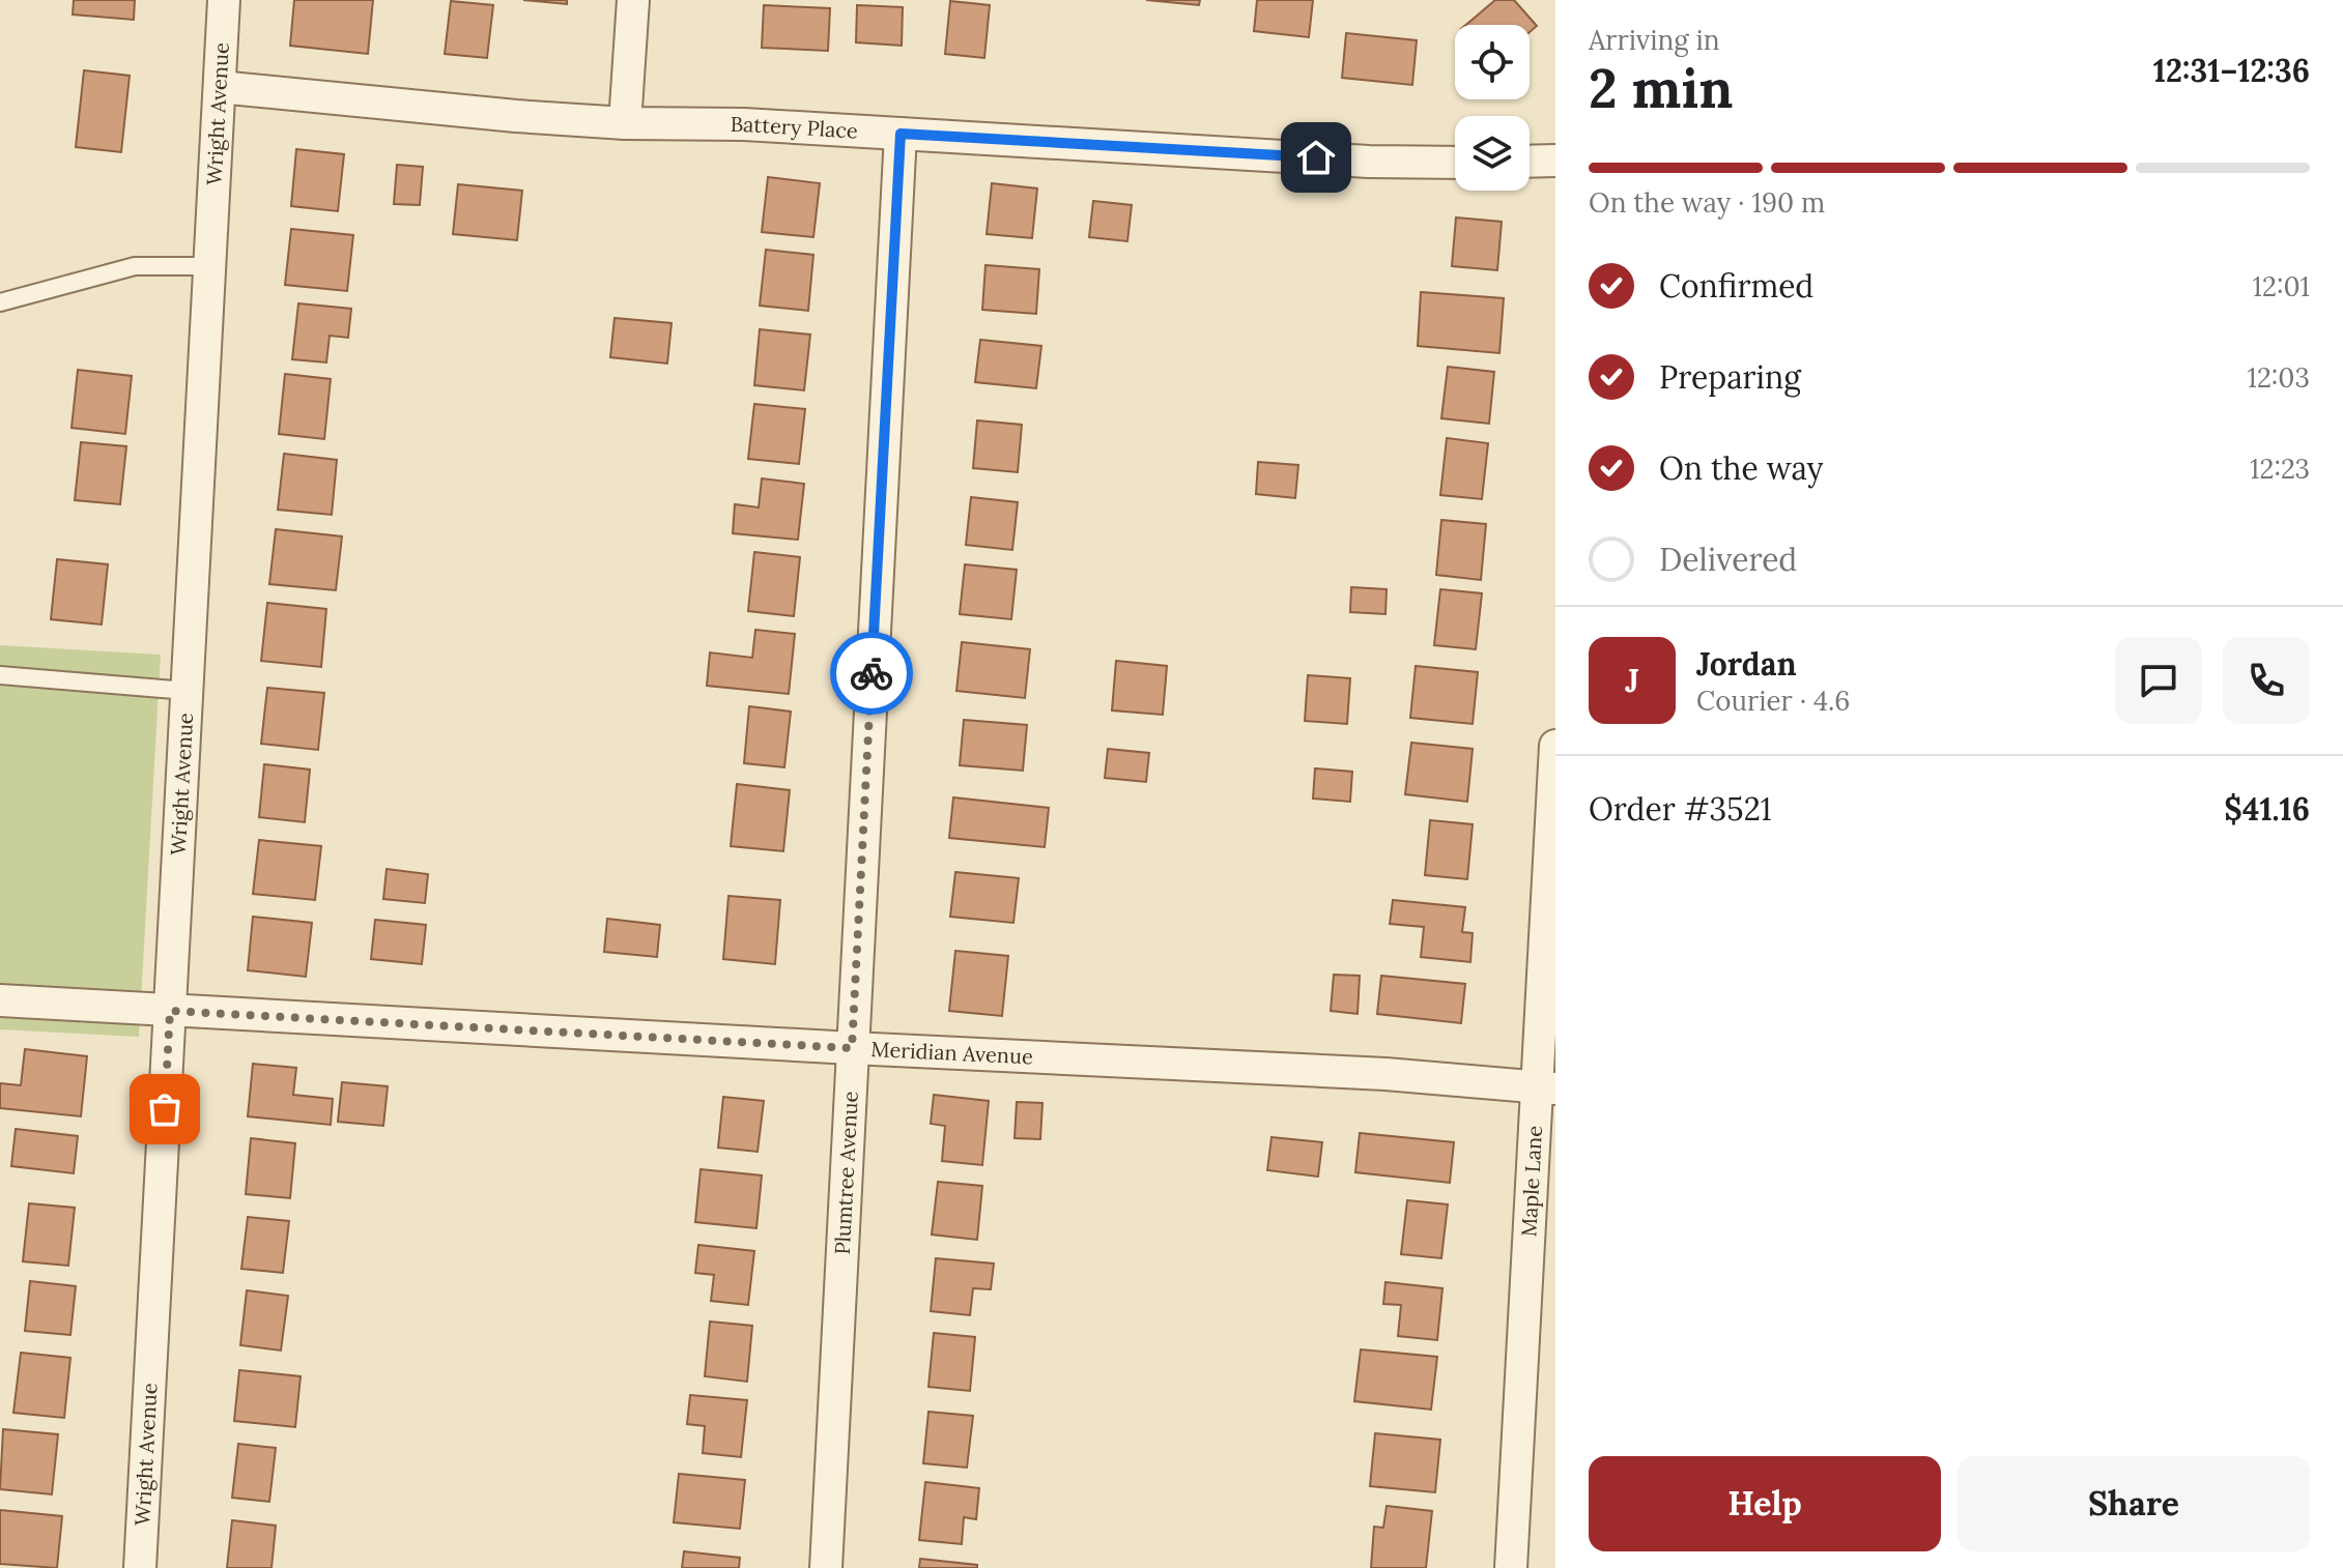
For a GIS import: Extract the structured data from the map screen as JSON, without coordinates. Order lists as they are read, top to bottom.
{
  "streets": {
    "street": [
      "Wright Avenue",
      "Battery Place",
      "Meridian Avenue",
      "Plumtree Avenue",
      "Maple Lane"
    ]
  },
  "crossings": [
    ["Wright Avenue", "Battery Place"],
    ["Wright Avenue", "Meridian Avenue"],
    ["Battery Place", "Plumtree Avenue"],
    ["Meridian Avenue", "Plumtree Avenue"],
    ["Meridian Avenue", "Maple Lane"]
  ],
  "page": {
    "heading": ["2 min", "Arriving in", "12:31–12:36"],
    "panel": [
      "Jordan",
      "Courier · 4.6",
      "Order #3521",
      "$41.16"
    ],
    "bar": "On the way · 190 m",
    "list": [
      ["Confirmed", "12:01"],
      ["Preparing", "12:03"],
      ["On the way", "12:23"],
      "Delivered"
    ],
    "round": "J",
    "buttons": ["Help", "Share"]
  }
}
